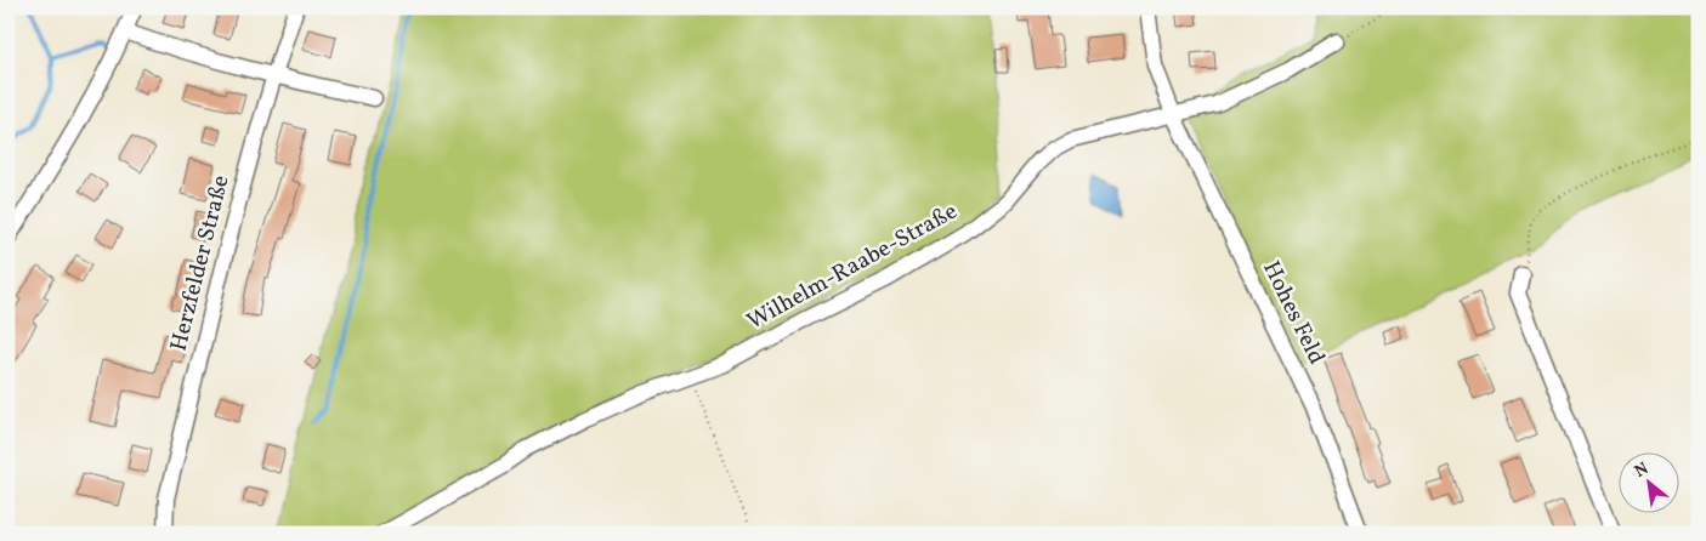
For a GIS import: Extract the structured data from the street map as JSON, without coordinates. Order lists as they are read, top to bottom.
{
  "streets": {
    "street": ["Herzfelder Straße", "Wilhelm-Raabe-Straße", "Hohes Feld"]
  },
  "crossings": [
    ["Wilhelm-Raabe-Straße", "Hohes Feld"]
  ],
  "north": "top left"
}
